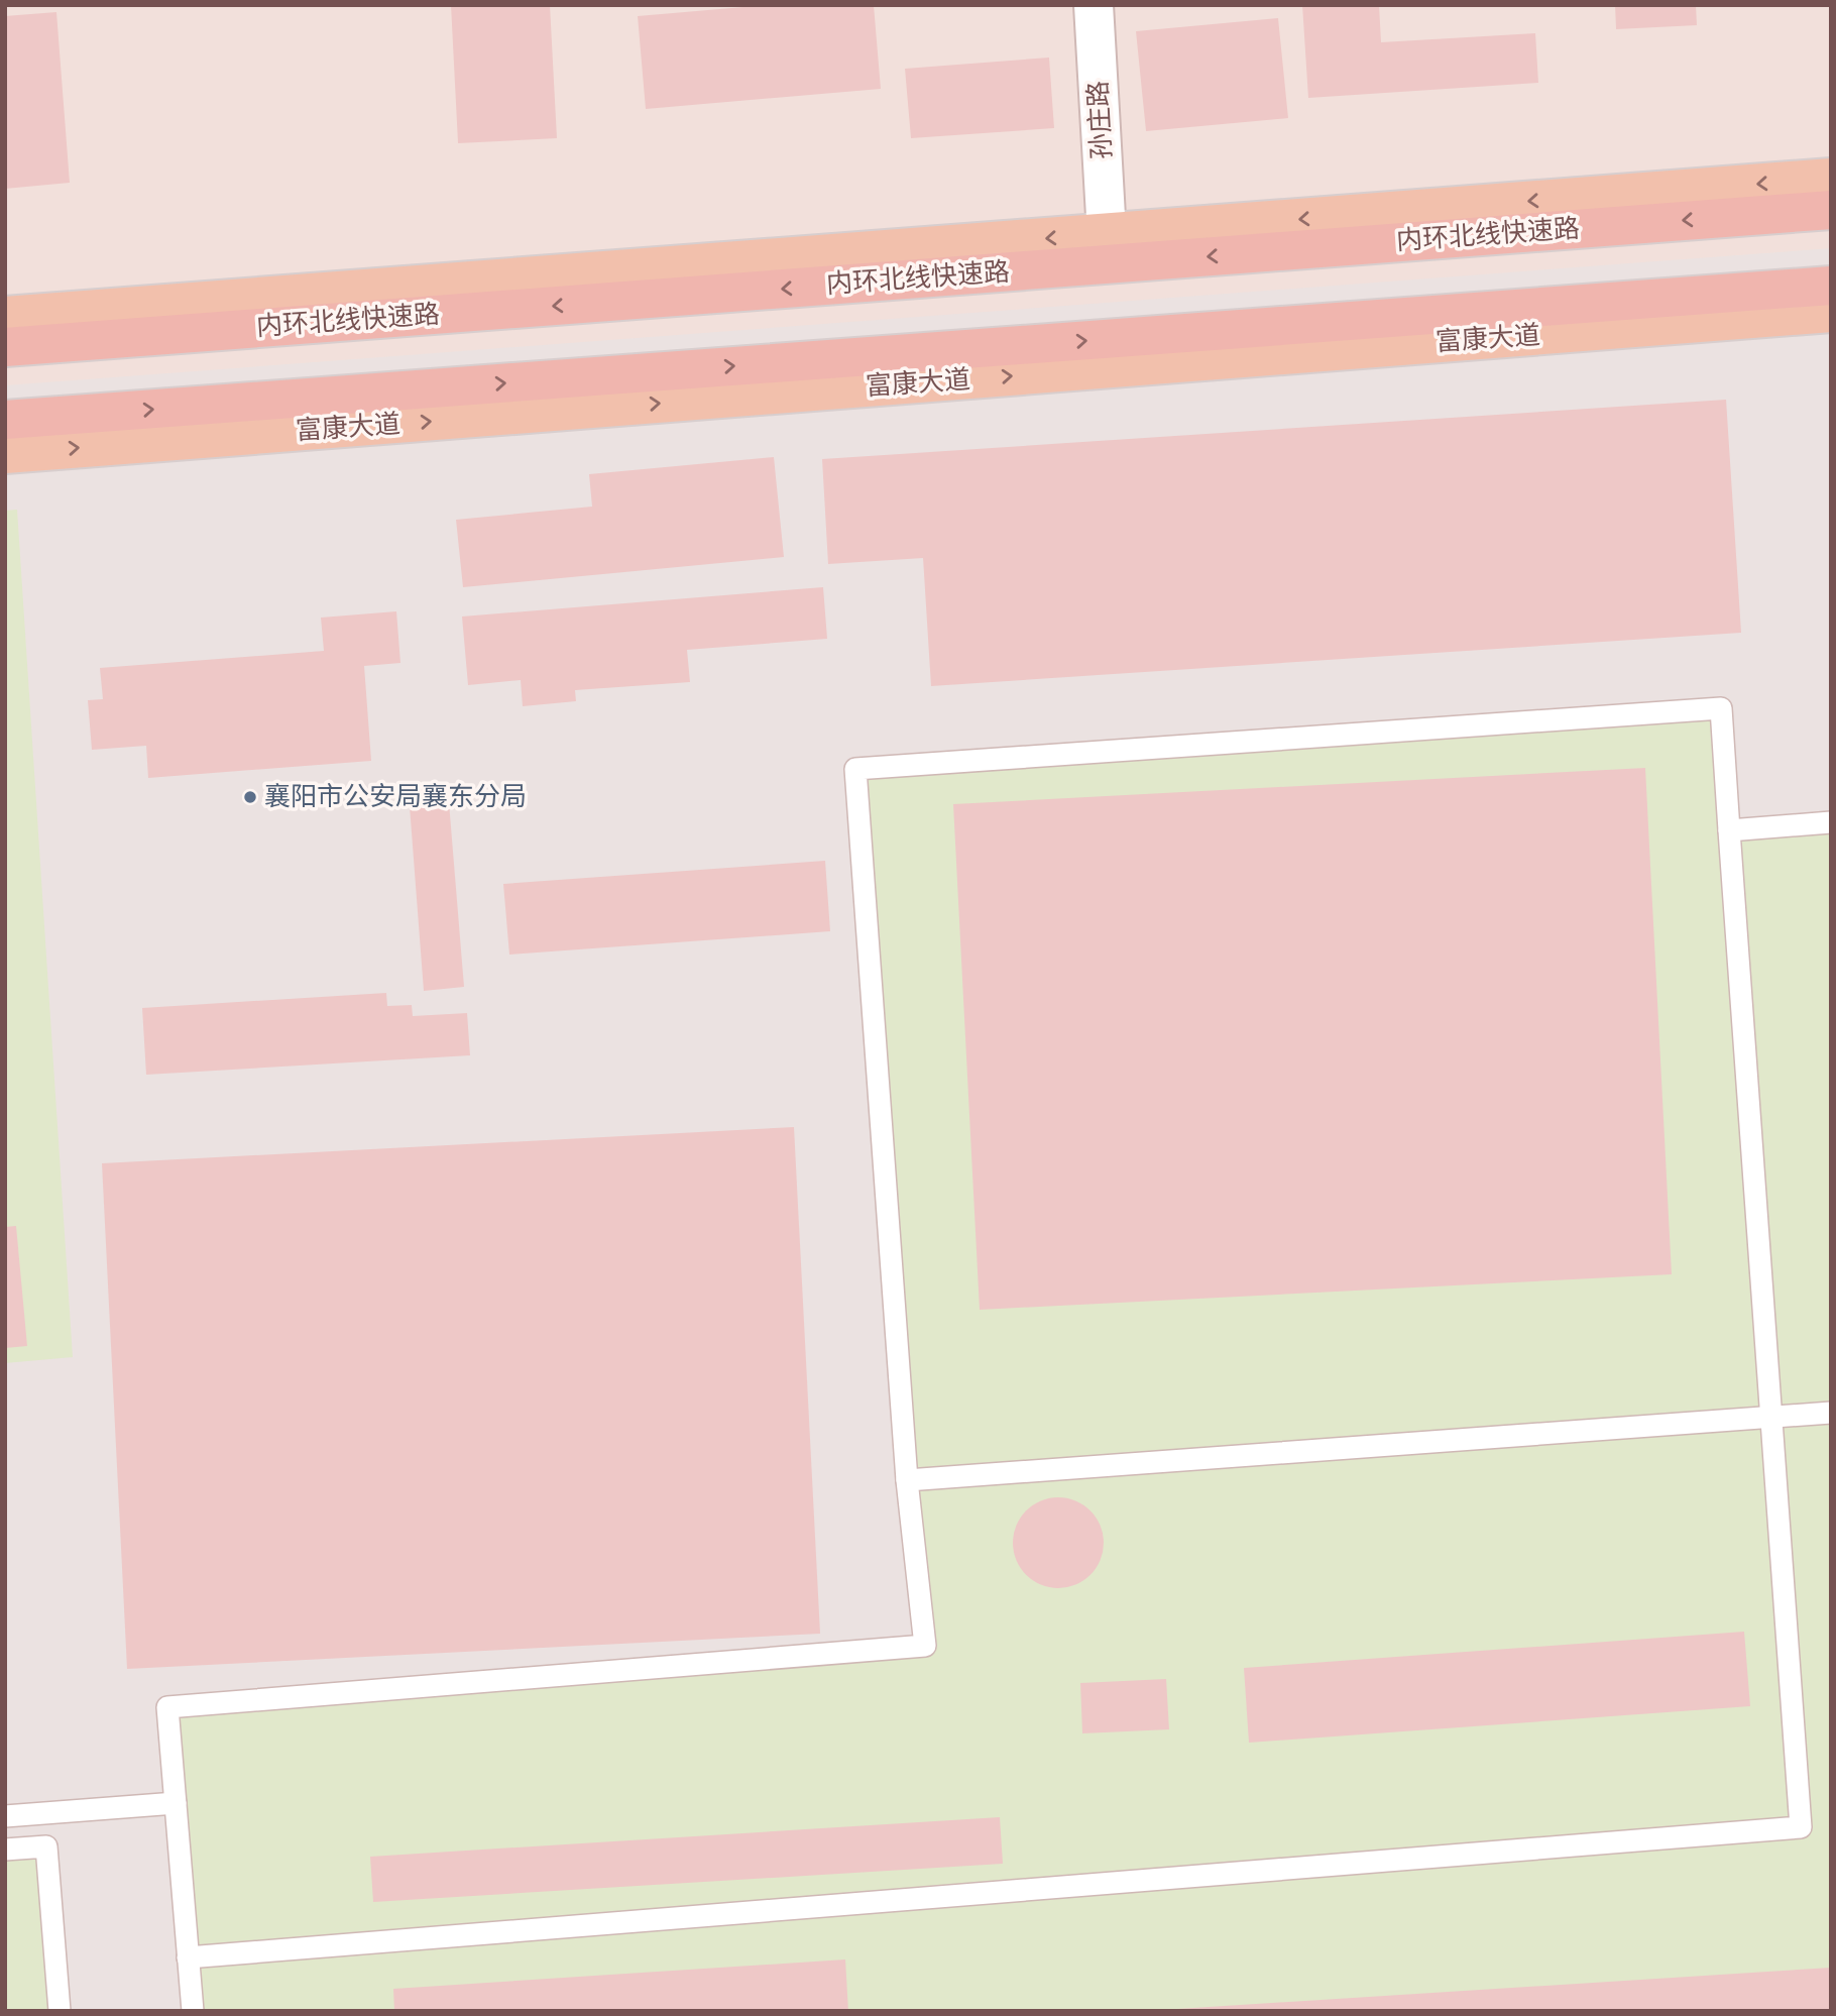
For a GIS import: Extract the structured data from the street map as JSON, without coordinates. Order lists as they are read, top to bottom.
{
  "streets": {
    "highway": ["内环北线快速路"],
    "main road": ["富康大道"],
    "street": ["孙庄路"]
  },
  "places": ["襄阳市公安局襄东分局"]
}
